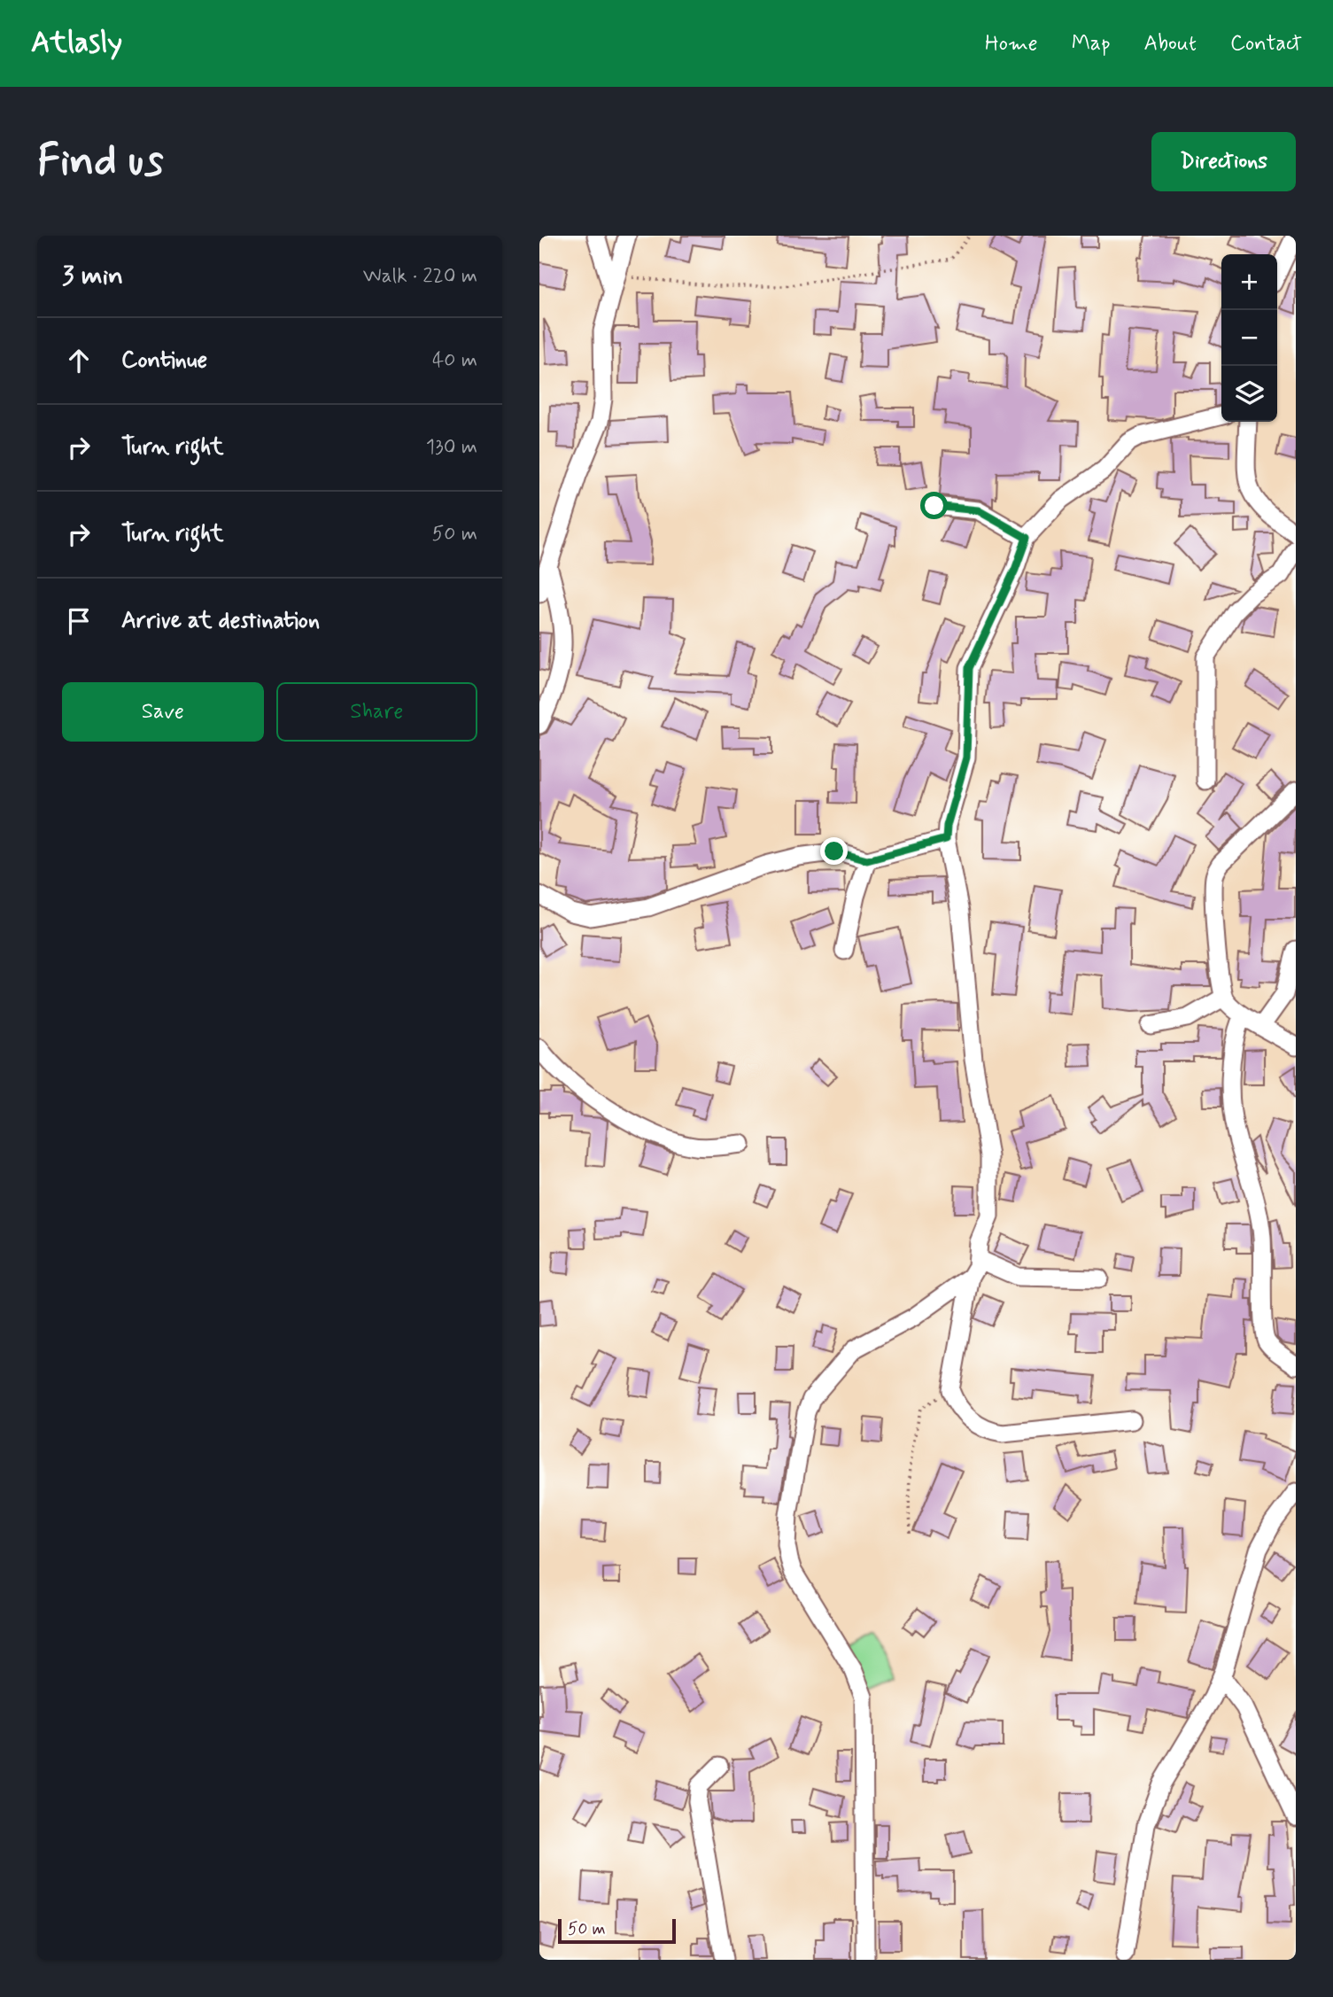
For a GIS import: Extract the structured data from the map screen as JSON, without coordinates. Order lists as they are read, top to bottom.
{
  "scale_bar": "50 m",
  "page": {
    "header": "Atlasly",
    "nav": [
      "Home",
      "Map",
      "About",
      "Contact"
    ],
    "buttons": [
      "Directions",
      ["Save", "Share"]
    ],
    "title": "Find us",
    "heading": ["3 min", "Walk · 220 m"],
    "map_buttons": ["+", "−"],
    "list": [
      ["Continue", "40 m"],
      ["Turn right", "130 m"],
      ["Turn right", "50 m"],
      "Arrive at destination"
    ],
    "scale": "50 m"
  }
}
